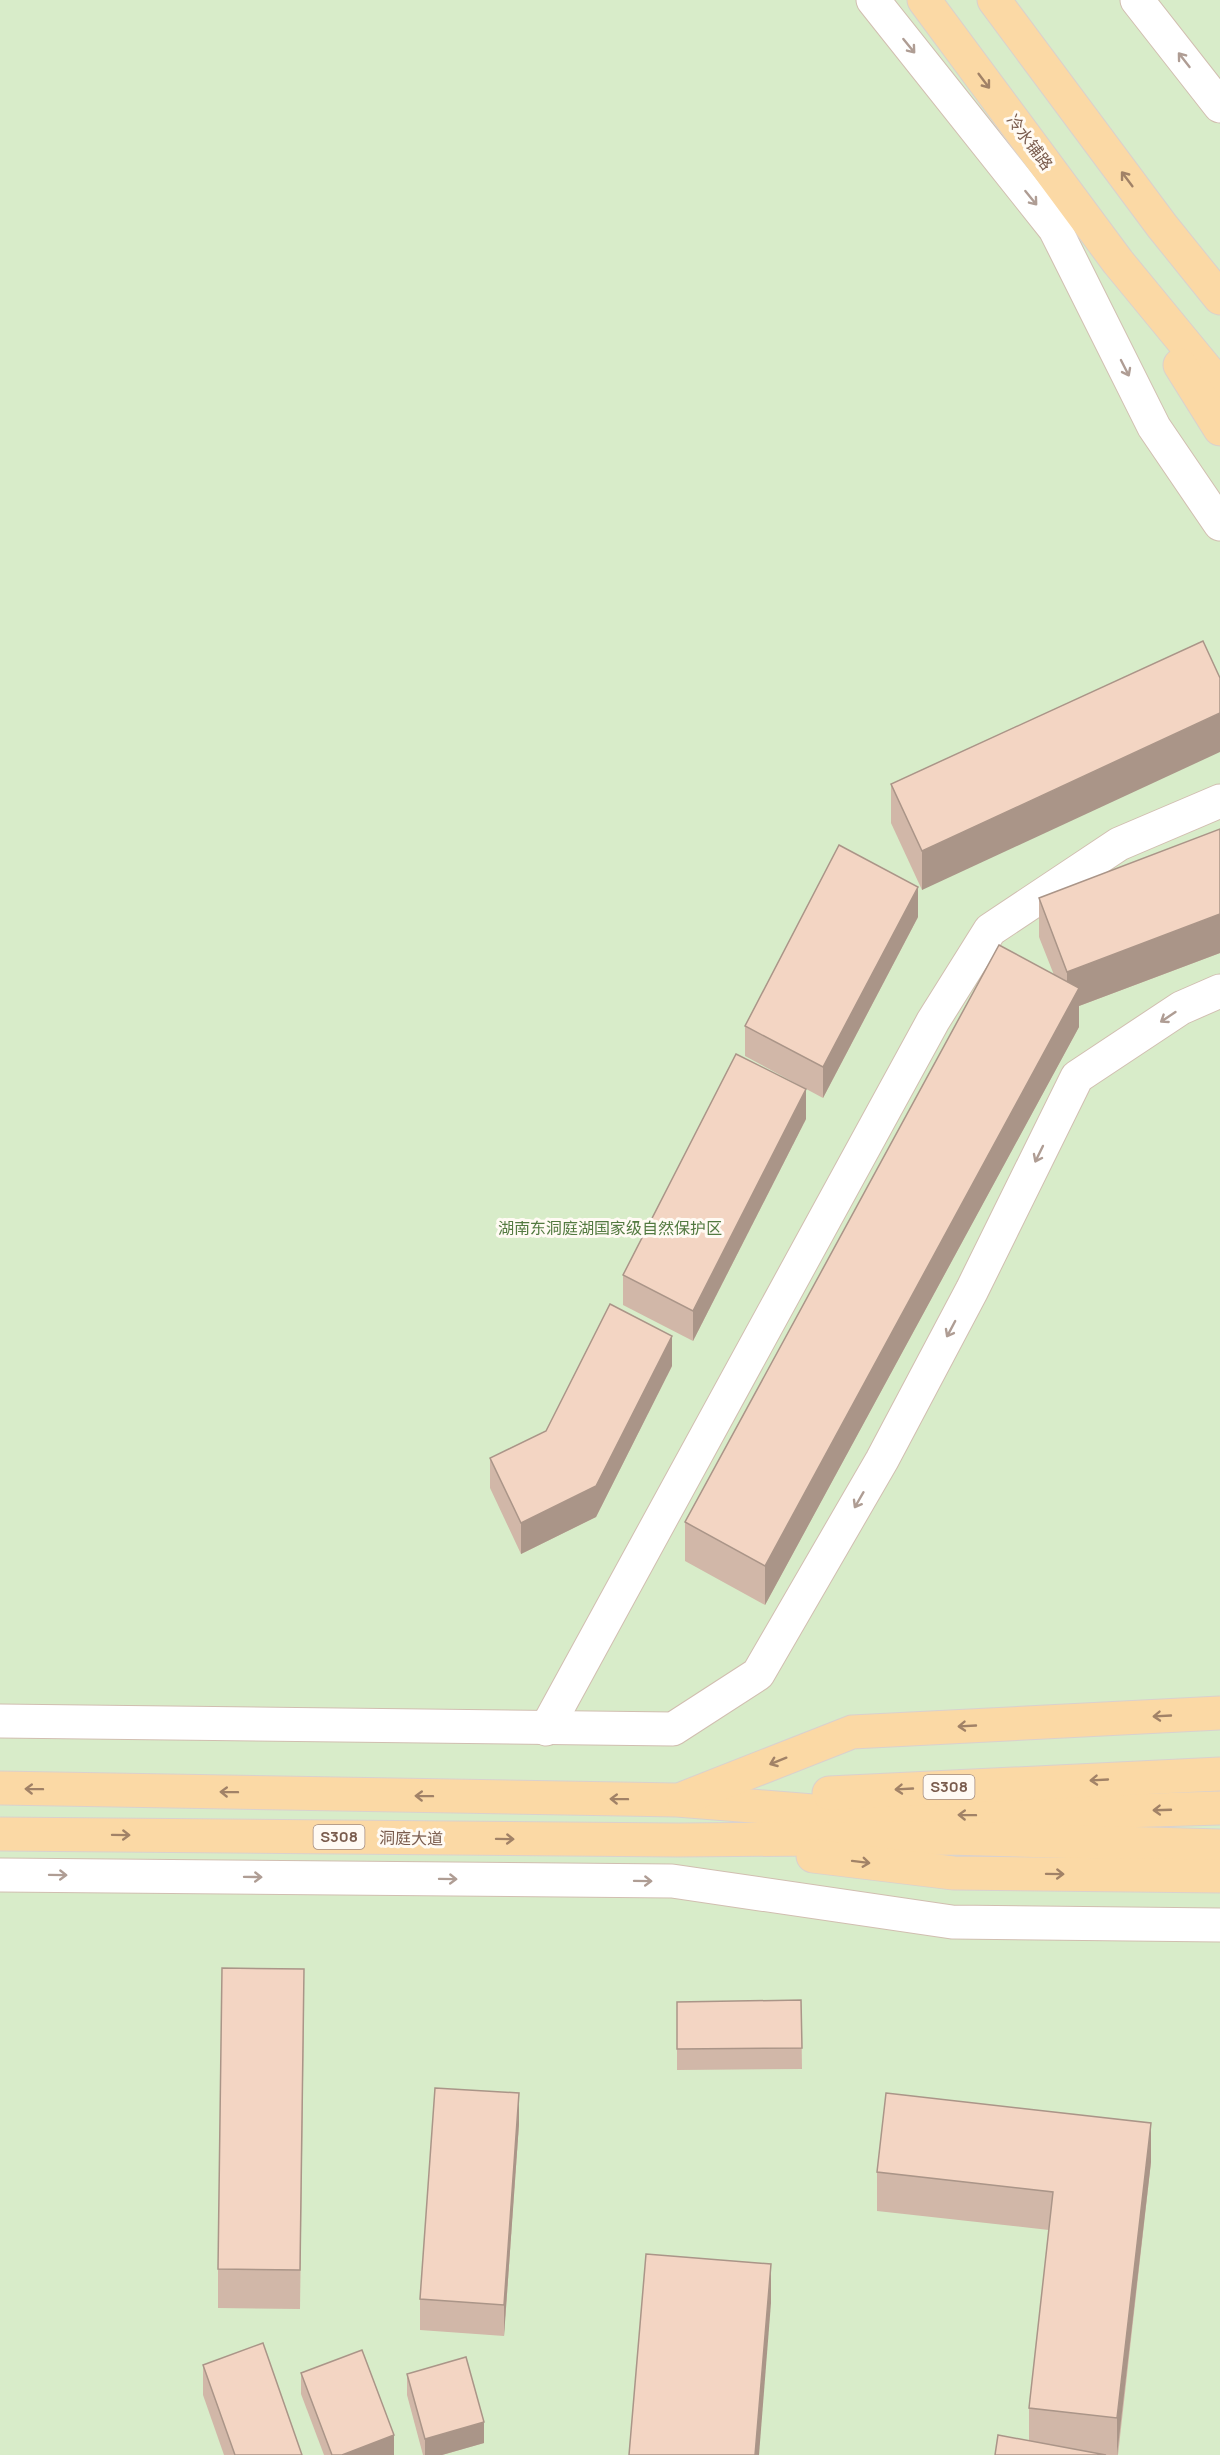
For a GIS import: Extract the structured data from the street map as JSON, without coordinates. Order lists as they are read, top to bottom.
{
  "streets": {
    "main road": ["冷水铺路", "S308", "洞庭大道"]
  },
  "crossings": [
    ["S308", "洞庭大道"]
  ],
  "parks": ["湖南东洞庭湖国家级自然保护区"]
}
